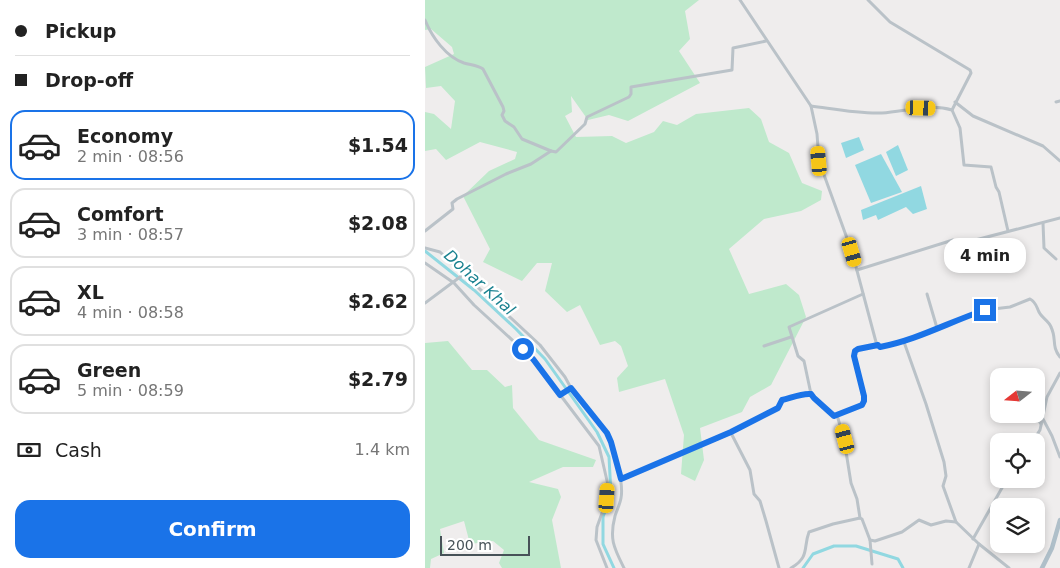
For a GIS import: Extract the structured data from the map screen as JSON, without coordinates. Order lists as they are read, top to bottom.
{
  "water": ["Dohar Khal"],
  "scale_bar": "200 m",
  "north": "left",
  "page": {
    "banner": ["Pickup", "Drop-off"],
    "list": [
      {
        "name": "Economy",
        "note": "2 min · 08:56",
        "value": "$1.54"
      },
      {
        "name": "Comfort",
        "note": "3 min · 08:57",
        "value": "$2.08"
      },
      {
        "name": "XL",
        "note": "4 min · 08:58",
        "value": "$2.62"
      },
      {
        "name": "Green",
        "note": "5 min · 08:59",
        "value": "$2.79"
      }
    ],
    "bubble": "4 min",
    "pay": ["Cash", "1.4 km"],
    "buttons": "Confirm",
    "scale": "200 m"
  }
}
